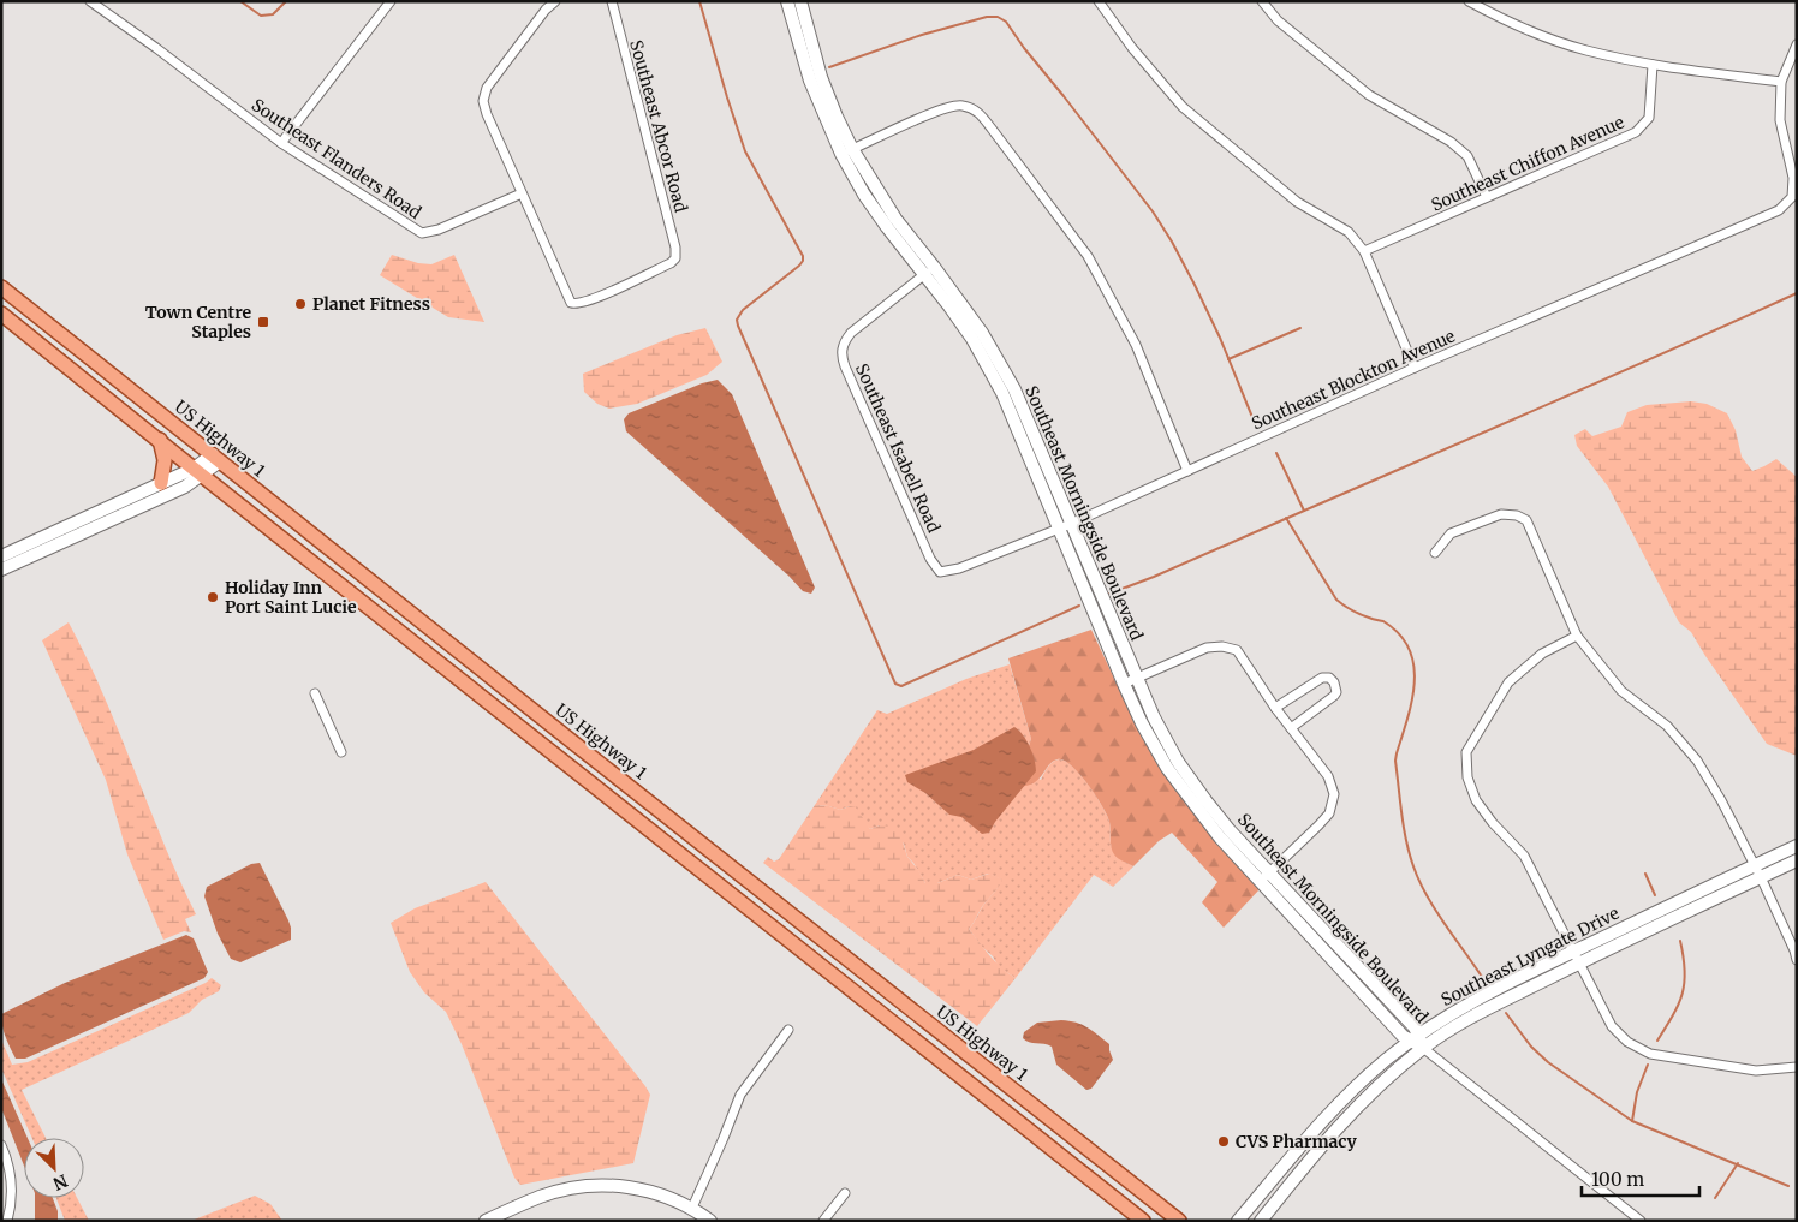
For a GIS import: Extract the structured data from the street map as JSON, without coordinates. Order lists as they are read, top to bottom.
{
  "streets": {
    "main road": ["US Highway 1"],
    "street": [
      "Southeast Abcor Road",
      "Southeast Flanders Road",
      "Southeast Chiffon Avenue",
      "Southeast Blockton Avenue",
      "Southeast Isabell Road",
      "Southeast Morningside Boulevard",
      "Southeast Lyngate Drive"
    ]
  },
  "crossings": [
    ["Southeast Abcor Road", "Southeast Flanders Road"],
    ["Southeast Blockton Avenue", "Southeast Isabell Road"],
    ["Southeast Blockton Avenue", "Southeast Morningside Boulevard"],
    ["Southeast Isabell Road", "Southeast Morningside Boulevard"],
    ["Southeast Morningside Boulevard", "Southeast Lyngate Drive"]
  ],
  "places": {
    "other": ["Planet Fitness", "Holiday Inn Port Saint Lucie", "CVS Pharmacy"],
    "transit": ["Town Centre Staples"]
  },
  "scale_bar": "100 m",
  "north": "bottom right"
}
